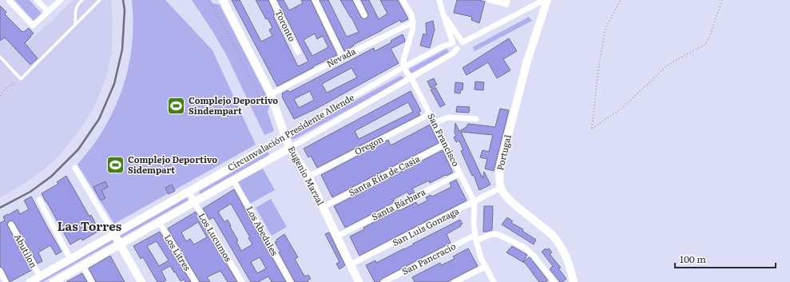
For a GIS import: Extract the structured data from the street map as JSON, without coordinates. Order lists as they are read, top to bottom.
{
  "streets": {
    "main road": ["Circunvalación Presidente Allende", "Portugal", "Eugenio Marzal"],
    "street": [
      "Toronto",
      "Nevada",
      "San Francisco",
      "Oregon",
      "Santa Rita de Casia",
      "Santa Bárbara",
      "San Luis Gonzaga",
      "Los Abedules",
      "Los Lucumos",
      "Abutilon",
      "Los Litres",
      "San Pancracio"
    ]
  },
  "crossings": [
    ["Nevada", "Eugenio Marzal"],
    ["Circunvalación Presidente Allende", "San Francisco"],
    ["Circunvalación Presidente Allende", "Eugenio Marzal"],
    ["Circunvalación Presidente Allende", "Los Abedules"],
    ["Circunvalación Presidente Allende", "Los Lucumos"],
    ["Circunvalación Presidente Allende", "Abutilon"],
    ["Circunvalación Presidente Allende", "Los Litres"],
    ["San Francisco", "Oregon"],
    ["San Francisco", "Santa Rita de Casia"],
    ["San Francisco", "Santa Bárbara"],
    ["San Francisco", "San Luis Gonzaga"],
    ["San Francisco", "San Pancracio"],
    ["Oregon", "Eugenio Marzal"],
    ["Portugal", "San Luis Gonzaga"],
    ["Eugenio Marzal", "Santa Rita de Casia"],
    ["Eugenio Marzal", "Santa Bárbara"],
    ["Eugenio Marzal", "San Luis Gonzaga"]
  ],
  "districts": ["Las Torres"],
  "places": {
    "sports": ["Complejo Deportivo Sindempart", "Complejo Deportivo Sidempart"]
  },
  "scale_bar": "100 m"
}
